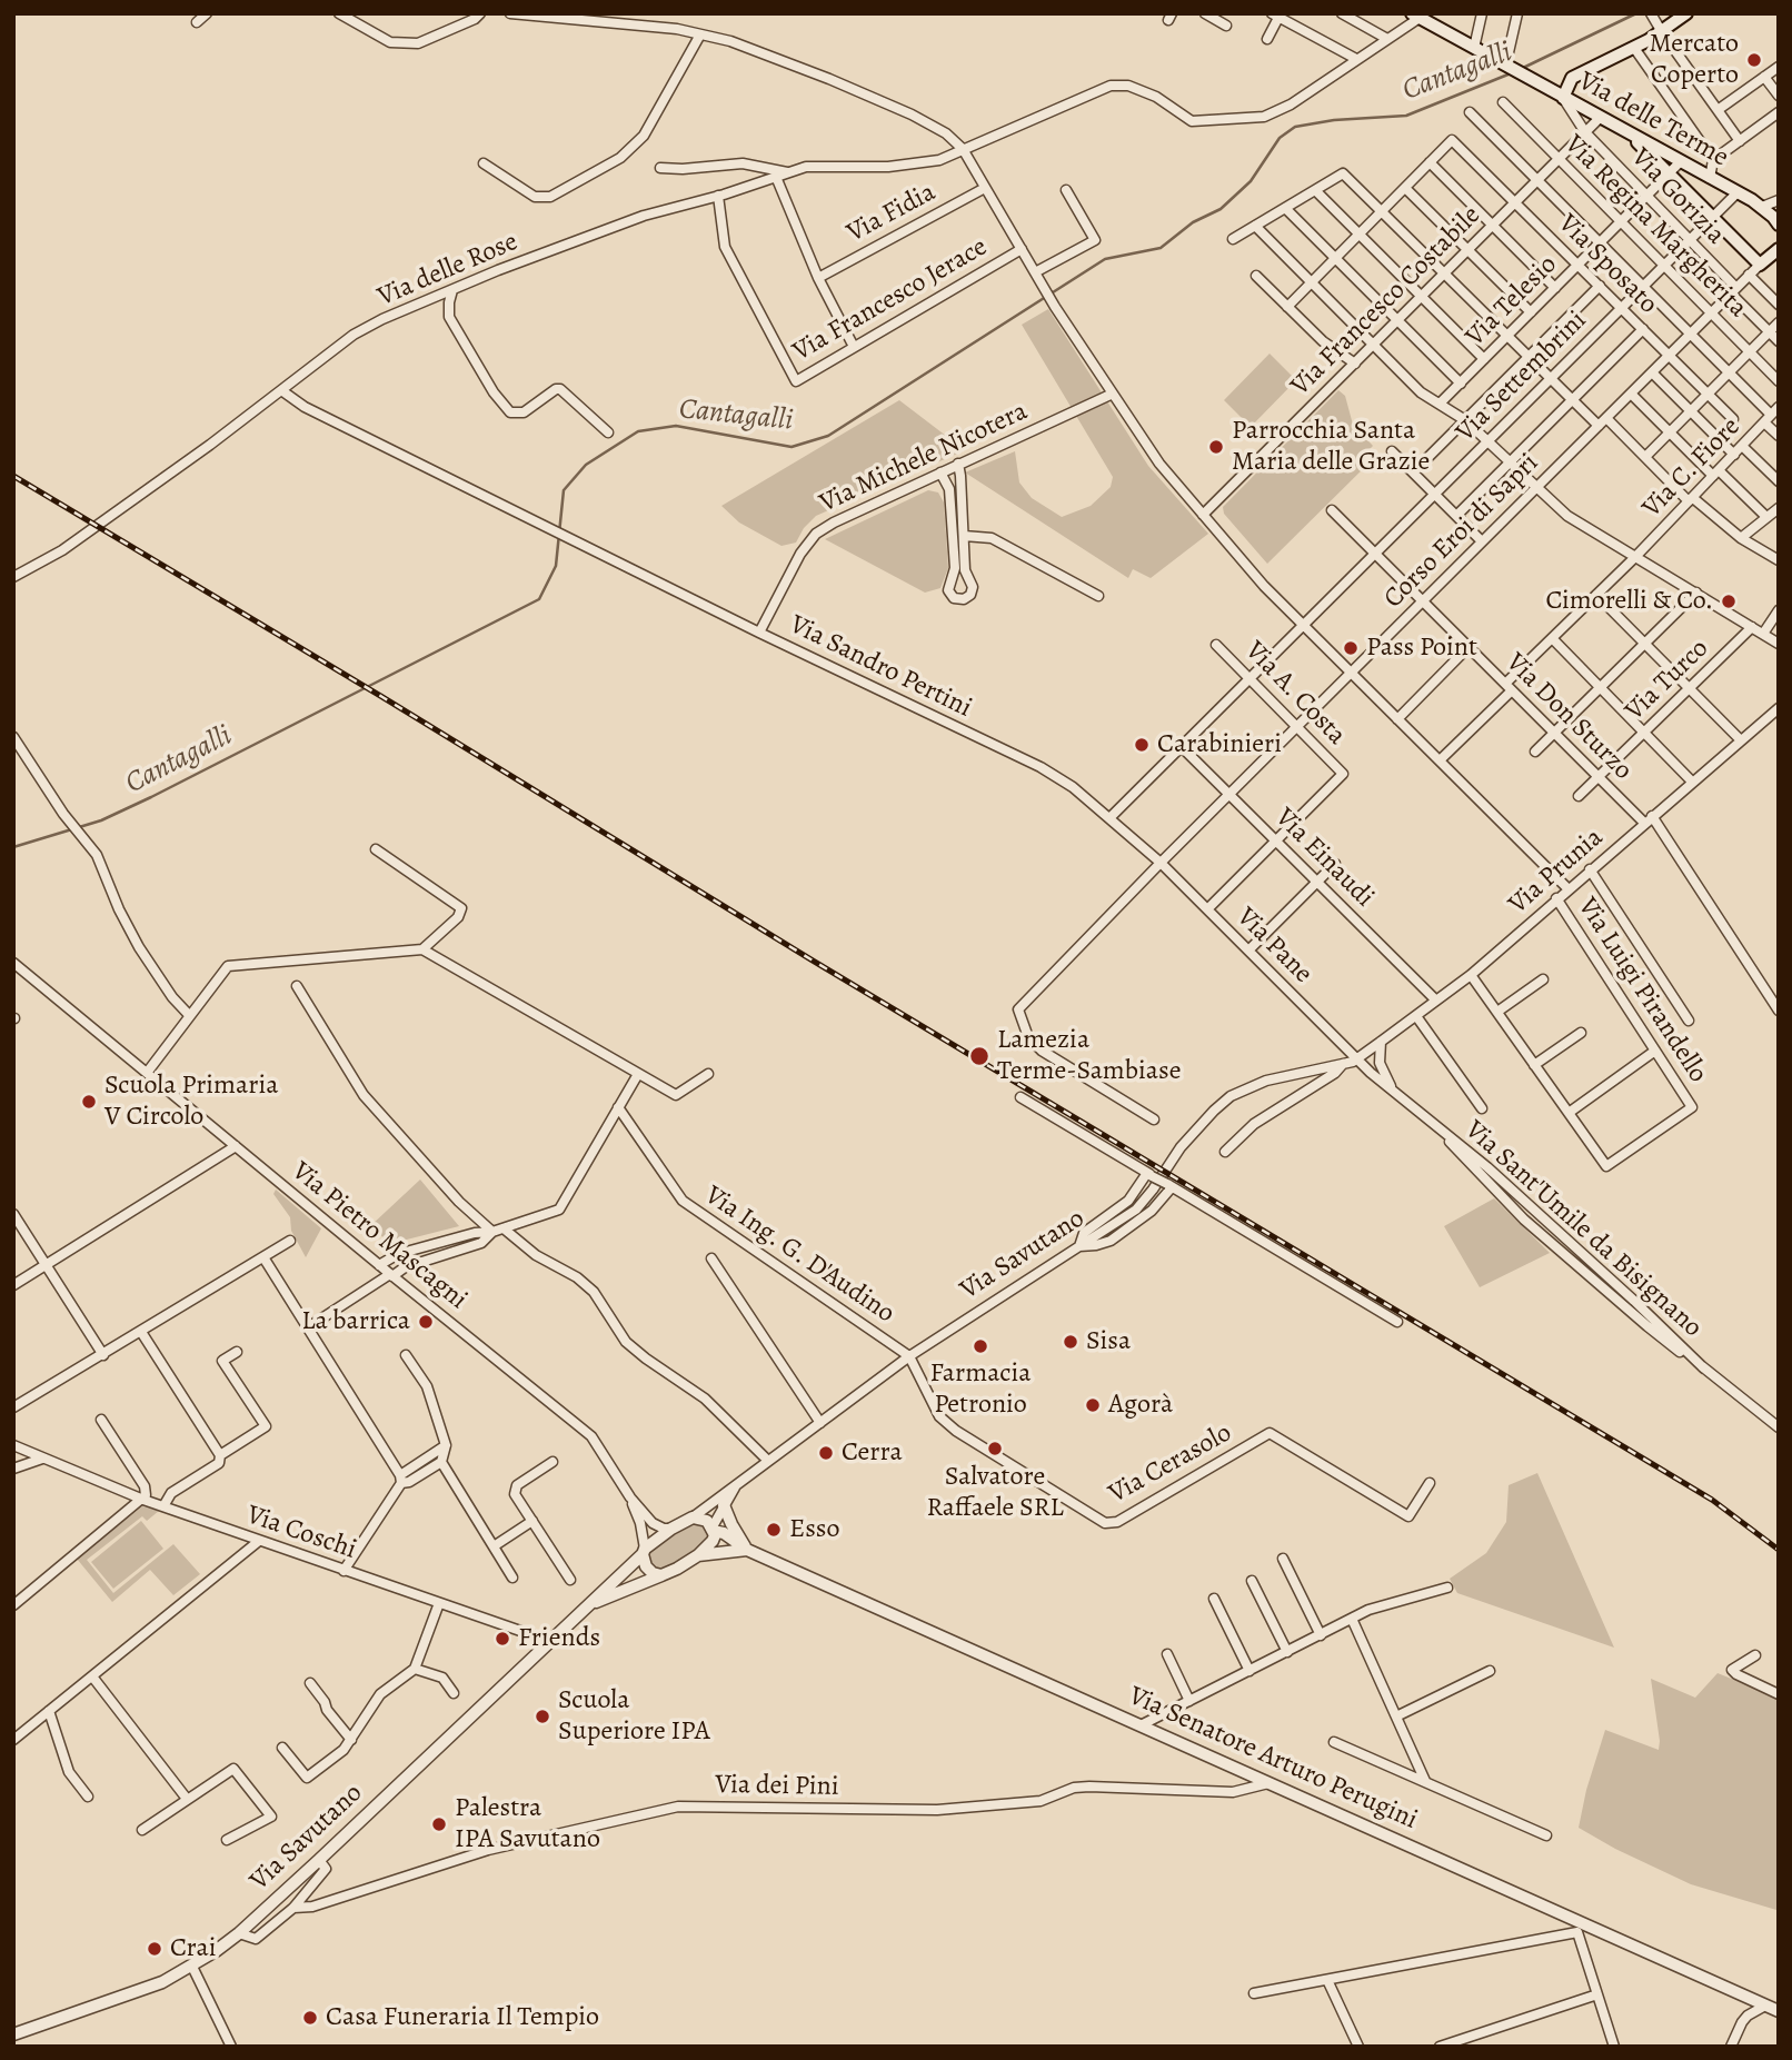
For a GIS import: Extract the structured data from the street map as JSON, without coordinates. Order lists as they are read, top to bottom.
{
  "streets": {
    "main road": ["Via delle Terme"],
    "street": [
      "Via Gorizia",
      "Via Fidia",
      "Via Regina Margherita",
      "Via Sposato",
      "Via delle Rose",
      "Via Francesco Jerace",
      "Via Francesco Costabile",
      "Via Telesio",
      "Via Settembrini",
      "Via Michele Nicotera",
      "Via C. Fiore",
      "Corso Eroi di Sapri",
      "Via Sandro Pertini",
      "Via Turco",
      "Via A. Costa",
      "Via Don Sturzo",
      "Via Einaudi",
      "Via Prunia",
      "Via Pane",
      "Via Luigi Pirandello",
      "Via Sant'Umile da Bisignano",
      "Via Pietro Mascagni",
      "Via Ing. G. D'Audino",
      "Via Savutano",
      "Via Cerasolo",
      "Via Coschi",
      "Via Senatore Arturo Perugini",
      "Via dei Pini"
    ]
  },
  "crossings": [
    ["Via delle Terme", "Via Gorizia"],
    ["Via delle Terme", "Via Francesco Costabile"],
    ["Via delle Terme", "Via Telesio"],
    ["Via delle Terme", "Via Settembrini"],
    ["Via Gorizia", "Via Francesco Costabile"],
    ["Via Gorizia", "Via Telesio"],
    ["Via Gorizia", "Via Settembrini"],
    ["Via Gorizia", "Corso Eroi di Sapri"],
    ["Via Regina Margherita", "Via Francesco Costabile"],
    ["Via Regina Margherita", "Via Telesio"],
    ["Via Regina Margherita", "Via Settembrini"],
    ["Via Regina Margherita", "Corso Eroi di Sapri"],
    ["Via Sposato", "Via Francesco Costabile"],
    ["Via Sposato", "Via Telesio"],
    ["Via Sposato", "Via Settembrini"],
    ["Via Sposato", "Corso Eroi di Sapri"],
    ["Via delle Rose", "Via Francesco Jerace"],
    ["Via delle Rose", "Via Sandro Pertini"],
    ["Via Settembrini", "Via Sandro Pertini"],
    ["Via Settembrini", "Via A. Costa"],
    ["Via Settembrini", "Via Don Sturzo"],
    ["Via Settembrini", "Via Einaudi"],
    ["Via Michele Nicotera", "Via Sandro Pertini"],
    ["Via C. Fiore", "Via Don Sturzo"],
    ["Corso Eroi di Sapri", "Via Sandro Pertini"],
    ["Corso Eroi di Sapri", "Via A. Costa"],
    ["Corso Eroi di Sapri", "Via Don Sturzo"],
    ["Corso Eroi di Sapri", "Via Einaudi"],
    ["Corso Eroi di Sapri", "Via Pane"],
    ["Via Sandro Pertini", "Via Pane"],
    ["Via Turco", "Via Don Sturzo"],
    ["Via A. Costa", "Via Einaudi"],
    ["Via Don Sturzo", "Via Prunia"],
    ["Via Einaudi", "Via Prunia"],
    ["Via Prunia", "Via Pane"],
    ["Via Prunia", "Via Luigi Pirandello"],
    ["Via Prunia", "Via Sant'Umile da Bisignano"],
    ["Via Prunia", "Via Savutano"],
    ["Via Pane", "Via Sant'Umile da Bisignano"],
    ["Via Ing. G. D'Audino", "Via Savutano"],
    ["Via Ing. G. D'Audino", "Via Cerasolo"],
    ["Via Savutano", "Via Cerasolo"],
    ["Via Savutano", "Via Coschi"],
    ["Via Savutano", "Via Senatore Arturo Perugini"],
    ["Via Senatore Arturo Perugini", "Via dei Pini"]
  ],
  "water": ["Cantagalli"],
  "places": [
    "Mercato Coperto",
    "Parrocchia Santa Maria delle Grazie",
    "Cimorelli & Co.",
    "Pass Point",
    "Carabinieri",
    "Lamezia Terme-Sambiase",
    "Scuola Primaria V Circolo",
    "La barrica",
    "Sisa",
    "Farmacia Petronio",
    "Agorà",
    "Salvatore Raffaele SRL",
    "Cerra",
    "Esso",
    "Friends",
    "Scuola Superiore IPA",
    "Palestra IPA Savutano",
    "Crai",
    "Casa Funeraria Il Tempio"
  ]
}
